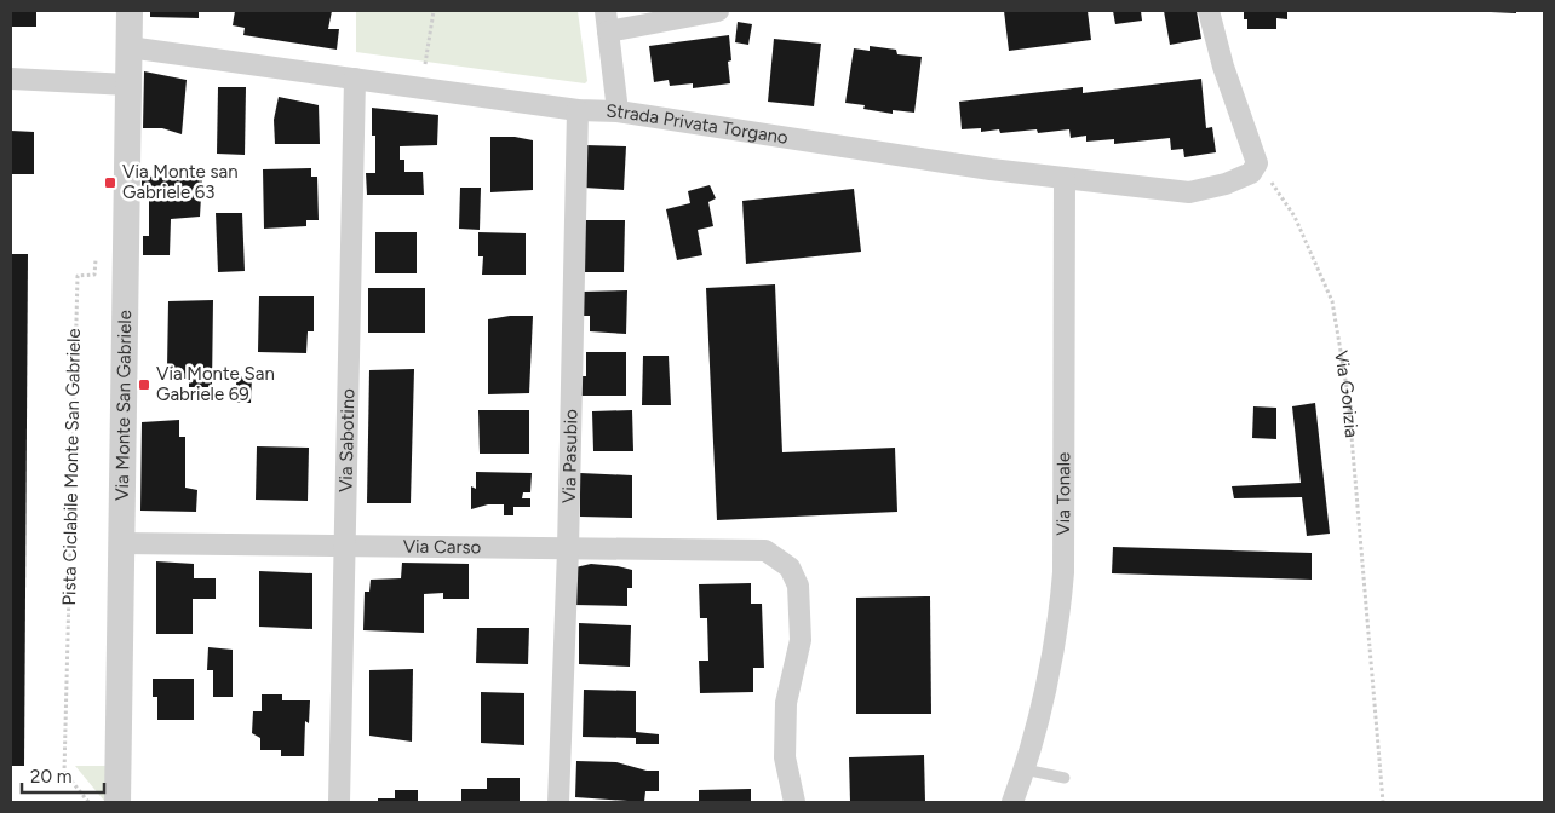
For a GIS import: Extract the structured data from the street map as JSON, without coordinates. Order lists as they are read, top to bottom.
{
  "streets": {
    "street": [
      "Strada Privata Torgano",
      "Via Monte San Gabriele",
      "Via Sabotino",
      "Via Pasubio",
      "Via Tonale",
      "Via Carso"
    ],
    "path": ["Via Gorizia", "Pista Ciclabile Monte San Gabriele"]
  },
  "crossings": [
    ["Strada Privata Torgano", "Via Gorizia"],
    ["Strada Privata Torgano", "Via Monte San Gabriele"],
    ["Strada Privata Torgano", "Via Sabotino"],
    ["Strada Privata Torgano", "Via Pasubio"],
    ["Strada Privata Torgano", "Via Tonale"],
    ["Via Monte San Gabriele", "Via Carso"],
    ["Via Sabotino", "Via Carso"],
    ["Via Pasubio", "Via Carso"]
  ],
  "places": {
    "transit": ["Via Monte san Gabriele 63", "Via Monte San Gabriele 69"]
  },
  "scale_bar": "20 m"
}
